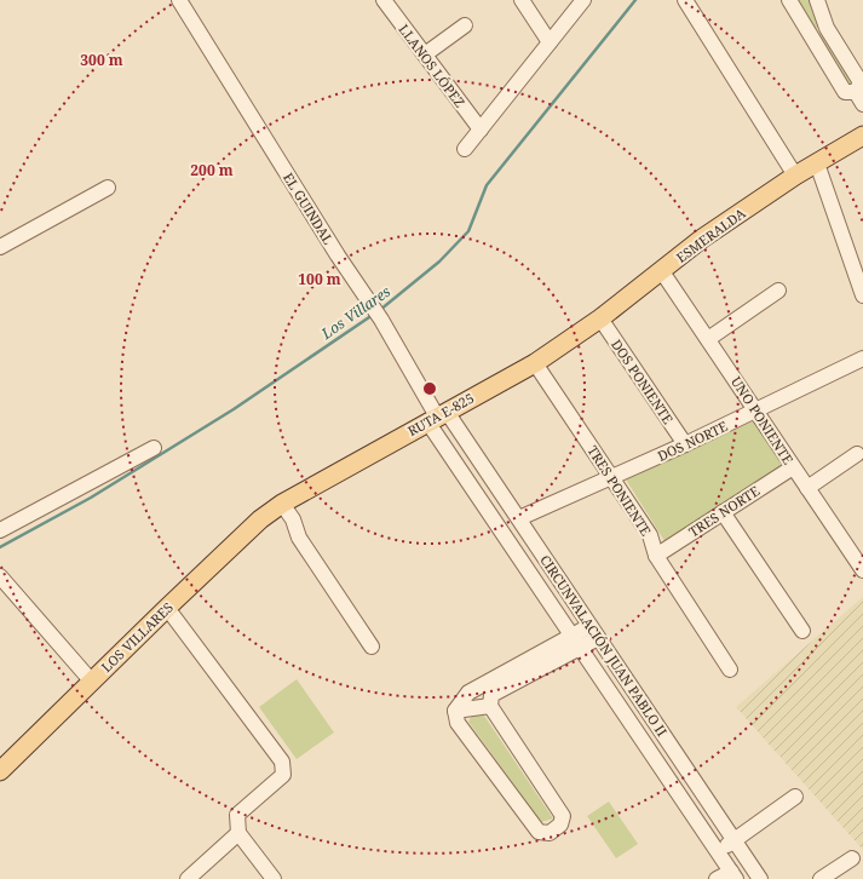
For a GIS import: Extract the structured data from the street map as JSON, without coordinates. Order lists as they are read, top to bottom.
{
  "streets": {
    "main road": ["ESMERALDA", "RUTA E-825", "LOS VILLARES"],
    "street": [
      "LLANOS LÓPEZ",
      "EL GUINDAL",
      "DOS PONIENTE",
      "UNO PONIENTE",
      "DOS NORTE",
      "TRES PONIENTE",
      "TRES NORTE",
      "CIRCUNVALACIÓN JUAN PABLO II"
    ]
  },
  "crossings": [
    ["EL GUINDAL", "RUTA E-825"],
    ["EL GUINDAL", "CIRCUNVALACIÓN JUAN PABLO II"],
    ["ESMERALDA", "DOS PONIENTE"],
    ["ESMERALDA", "RUTA E-825"],
    ["ESMERALDA", "UNO PONIENTE"],
    ["DOS PONIENTE", "DOS NORTE"],
    ["RUTA E-825", "TRES PONIENTE"],
    ["RUTA E-825", "LOS VILLARES"],
    ["RUTA E-825", "CIRCUNVALACIÓN JUAN PABLO II"],
    ["UNO PONIENTE", "DOS NORTE"],
    ["UNO PONIENTE", "TRES NORTE"],
    ["DOS NORTE", "TRES PONIENTE"],
    ["DOS NORTE", "CIRCUNVALACIÓN JUAN PABLO II"],
    ["TRES PONIENTE", "TRES NORTE"]
  ],
  "water": ["Los Villares"],
  "rings": ["300 m", "200 m", "100 m"]
}
